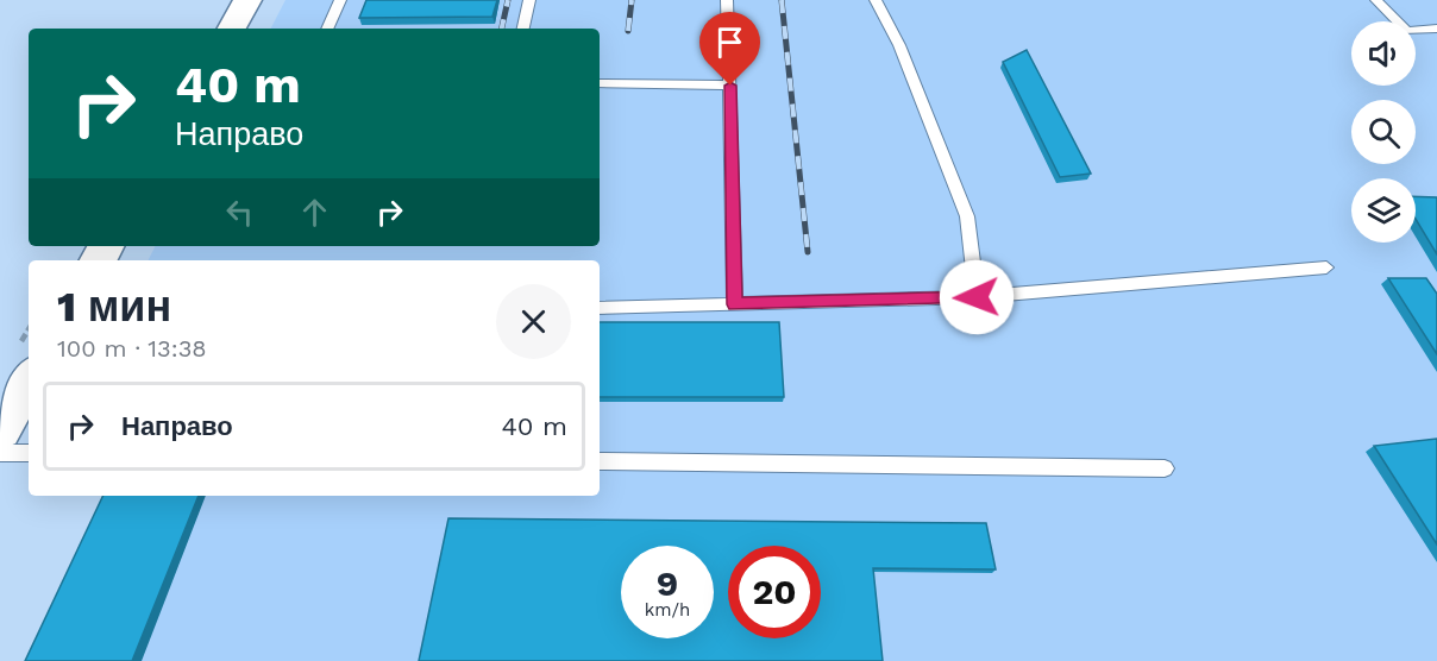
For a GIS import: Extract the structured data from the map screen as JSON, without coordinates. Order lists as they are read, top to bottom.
{
  "page": {
    "turn": ["40 m", "Направо"],
    "heading": ["1 мин", "100 m · 13:38"],
    "list": [
      {
        "name": "Направо",
        "value": "40 m"
      }
    ],
    "speed": "9 km/h",
    "limit": "20"
  }
}
